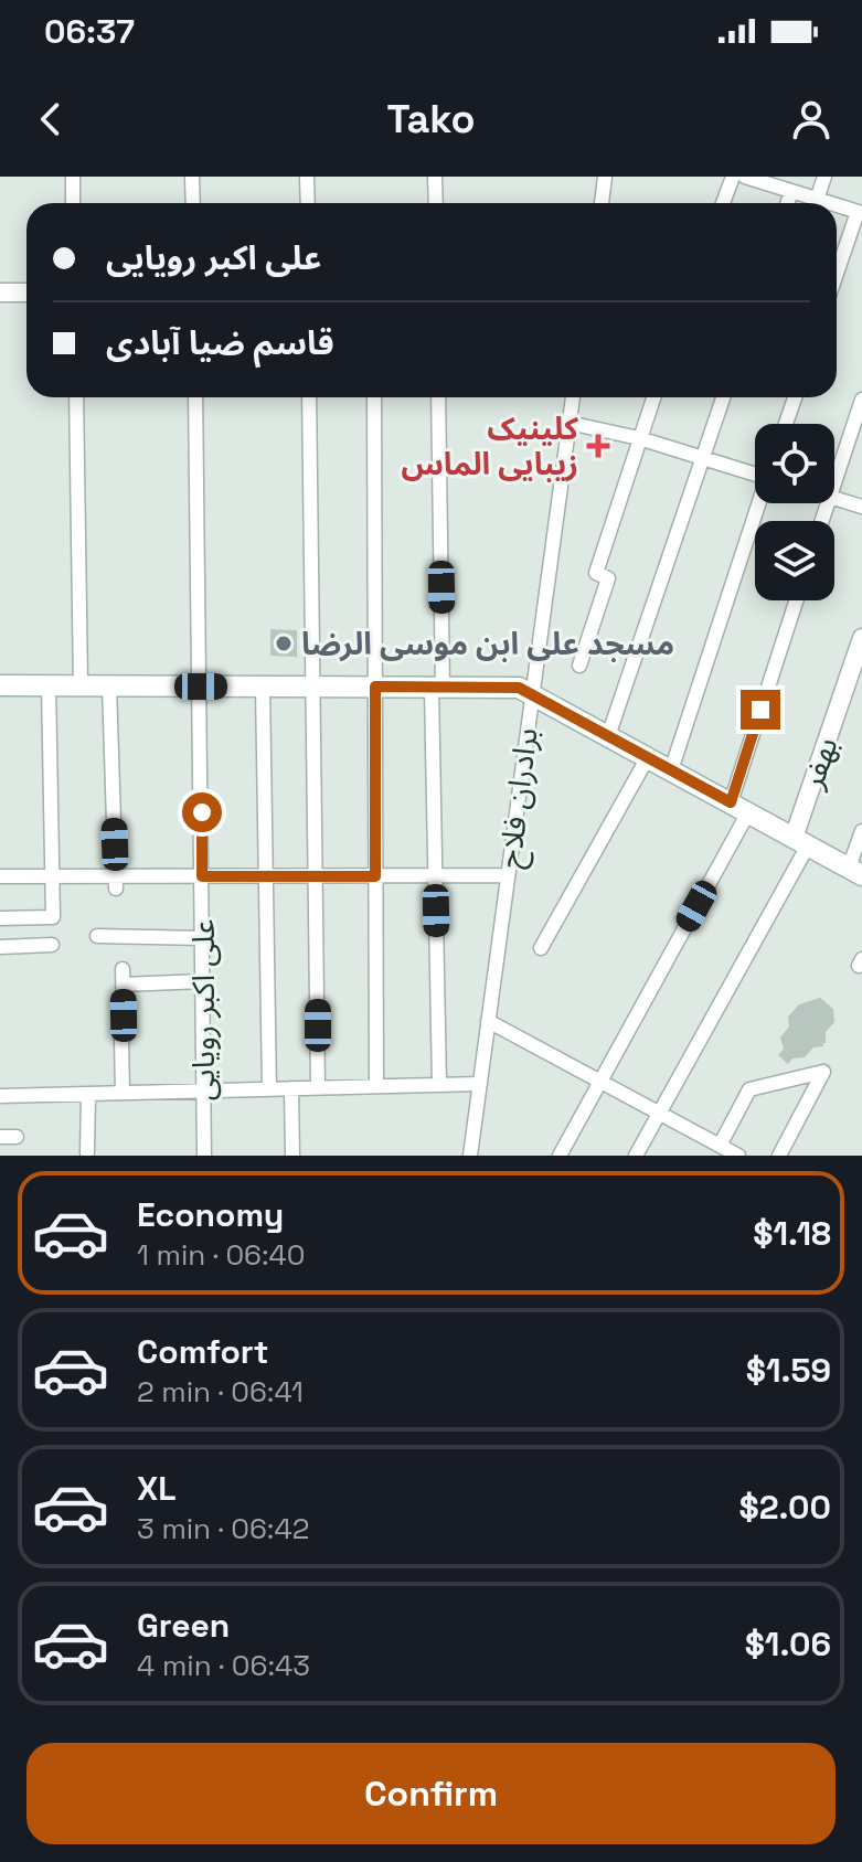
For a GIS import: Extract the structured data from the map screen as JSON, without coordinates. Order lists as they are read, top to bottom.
{
  "streets": {
    "street": ["بهفر", "برادران فلاح", "علی اکبر رویایی"]
  },
  "places": {
    "health": ["کلینیک زیبایی الماس"],
    "other": ["مسجد علی ابن موسی الرضا"]
  },
  "page": {
    "status": "06:37",
    "header": "Tako",
    "banner": ["علی اکبر رویایی", "قاسم ضیا آبادی"],
    "list": [
      {
        "name": "Economy",
        "note": "1 min · 06:40",
        "value": "$1.18"
      },
      {
        "name": "Comfort",
        "note": "2 min · 06:41",
        "value": "$1.59"
      },
      {
        "name": "XL",
        "note": "3 min · 06:42",
        "value": "$2.00"
      },
      {
        "name": "Green",
        "note": "4 min · 06:43",
        "value": "$1.06"
      }
    ],
    "buttons": "Confirm"
  }
}
